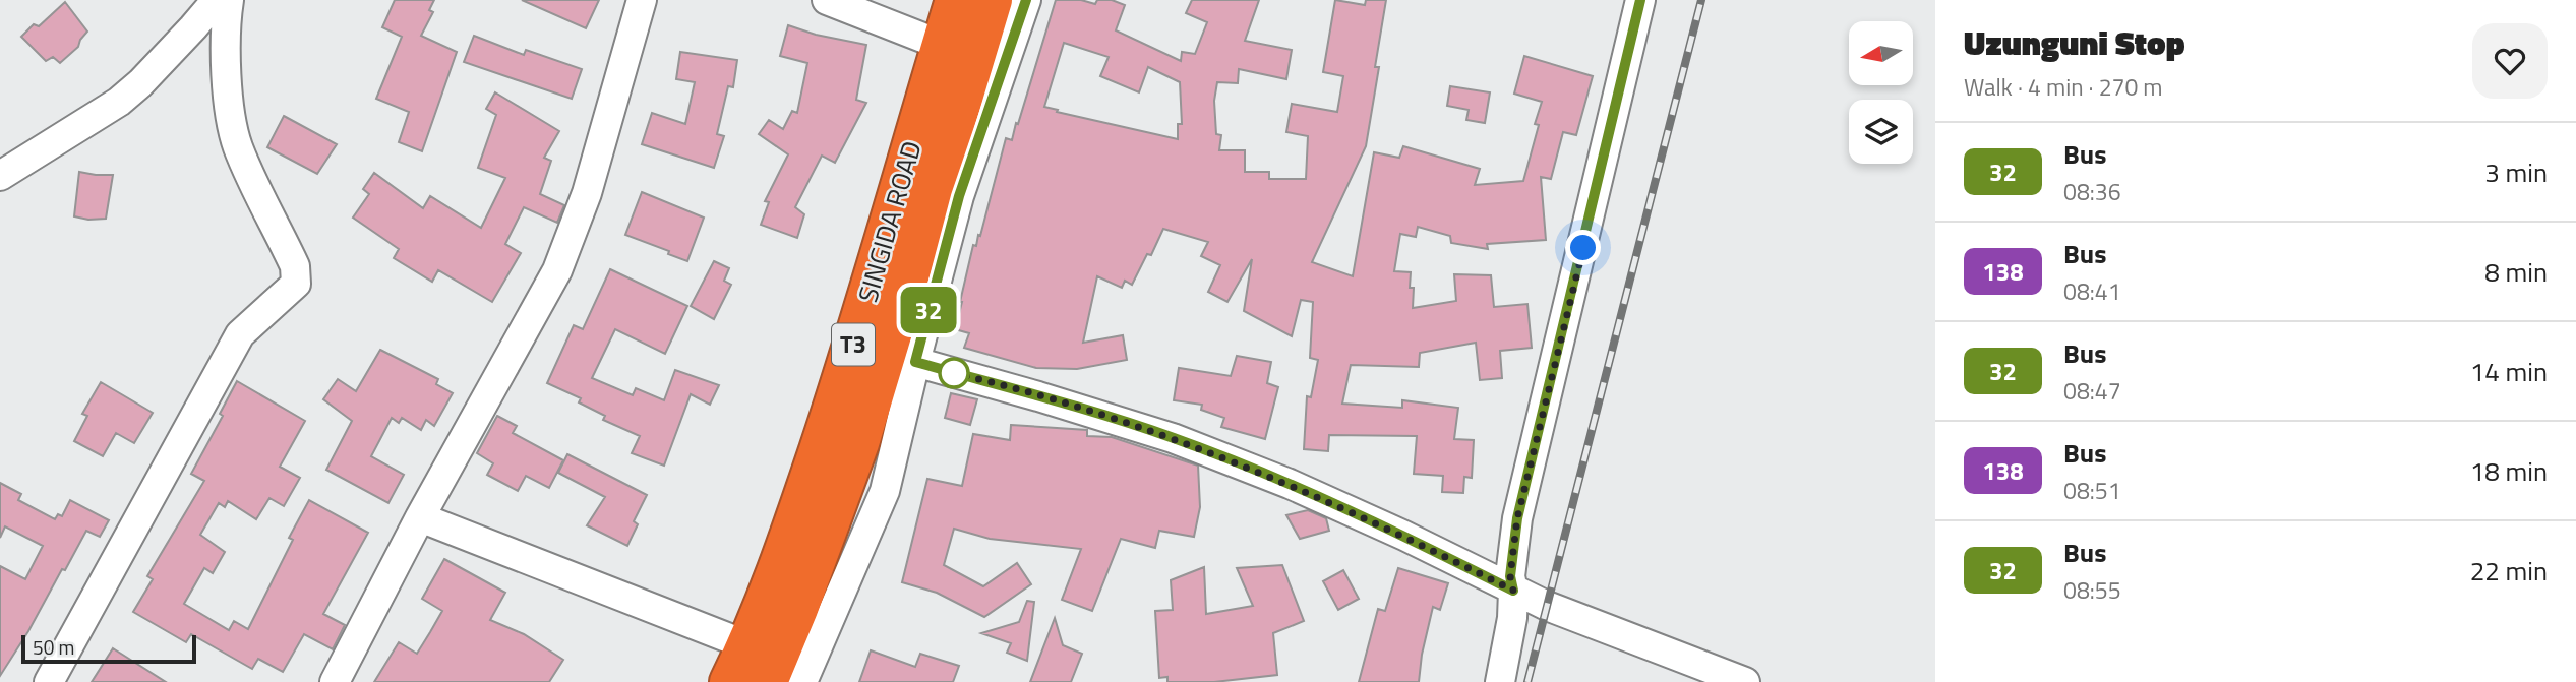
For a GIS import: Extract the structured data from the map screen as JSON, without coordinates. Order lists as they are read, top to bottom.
{
  "streets": {
    "highway": ["SINGIDA ROAD", "T3"]
  },
  "lines": ["bus line 32"],
  "scale_bar": "50 m",
  "north": "left",
  "page": {
    "on_map": "32",
    "heading": ["Uzunguni Stop", "Walk · 4 min · 270 m"],
    "list": [
      {
        "mark": "32",
        "name": "Bus",
        "note": "08:36",
        "value": "3 min"
      },
      {
        "mark": "138",
        "name": "Bus",
        "note": "08:41",
        "value": "8 min"
      },
      {
        "mark": "32",
        "name": "Bus",
        "note": "08:47",
        "value": "14 min"
      },
      {
        "mark": "138",
        "name": "Bus",
        "note": "08:51",
        "value": "18 min"
      },
      {
        "mark": "32",
        "name": "Bus",
        "note": "08:55",
        "value": "22 min"
      }
    ],
    "scale": "50 m"
  }
}
